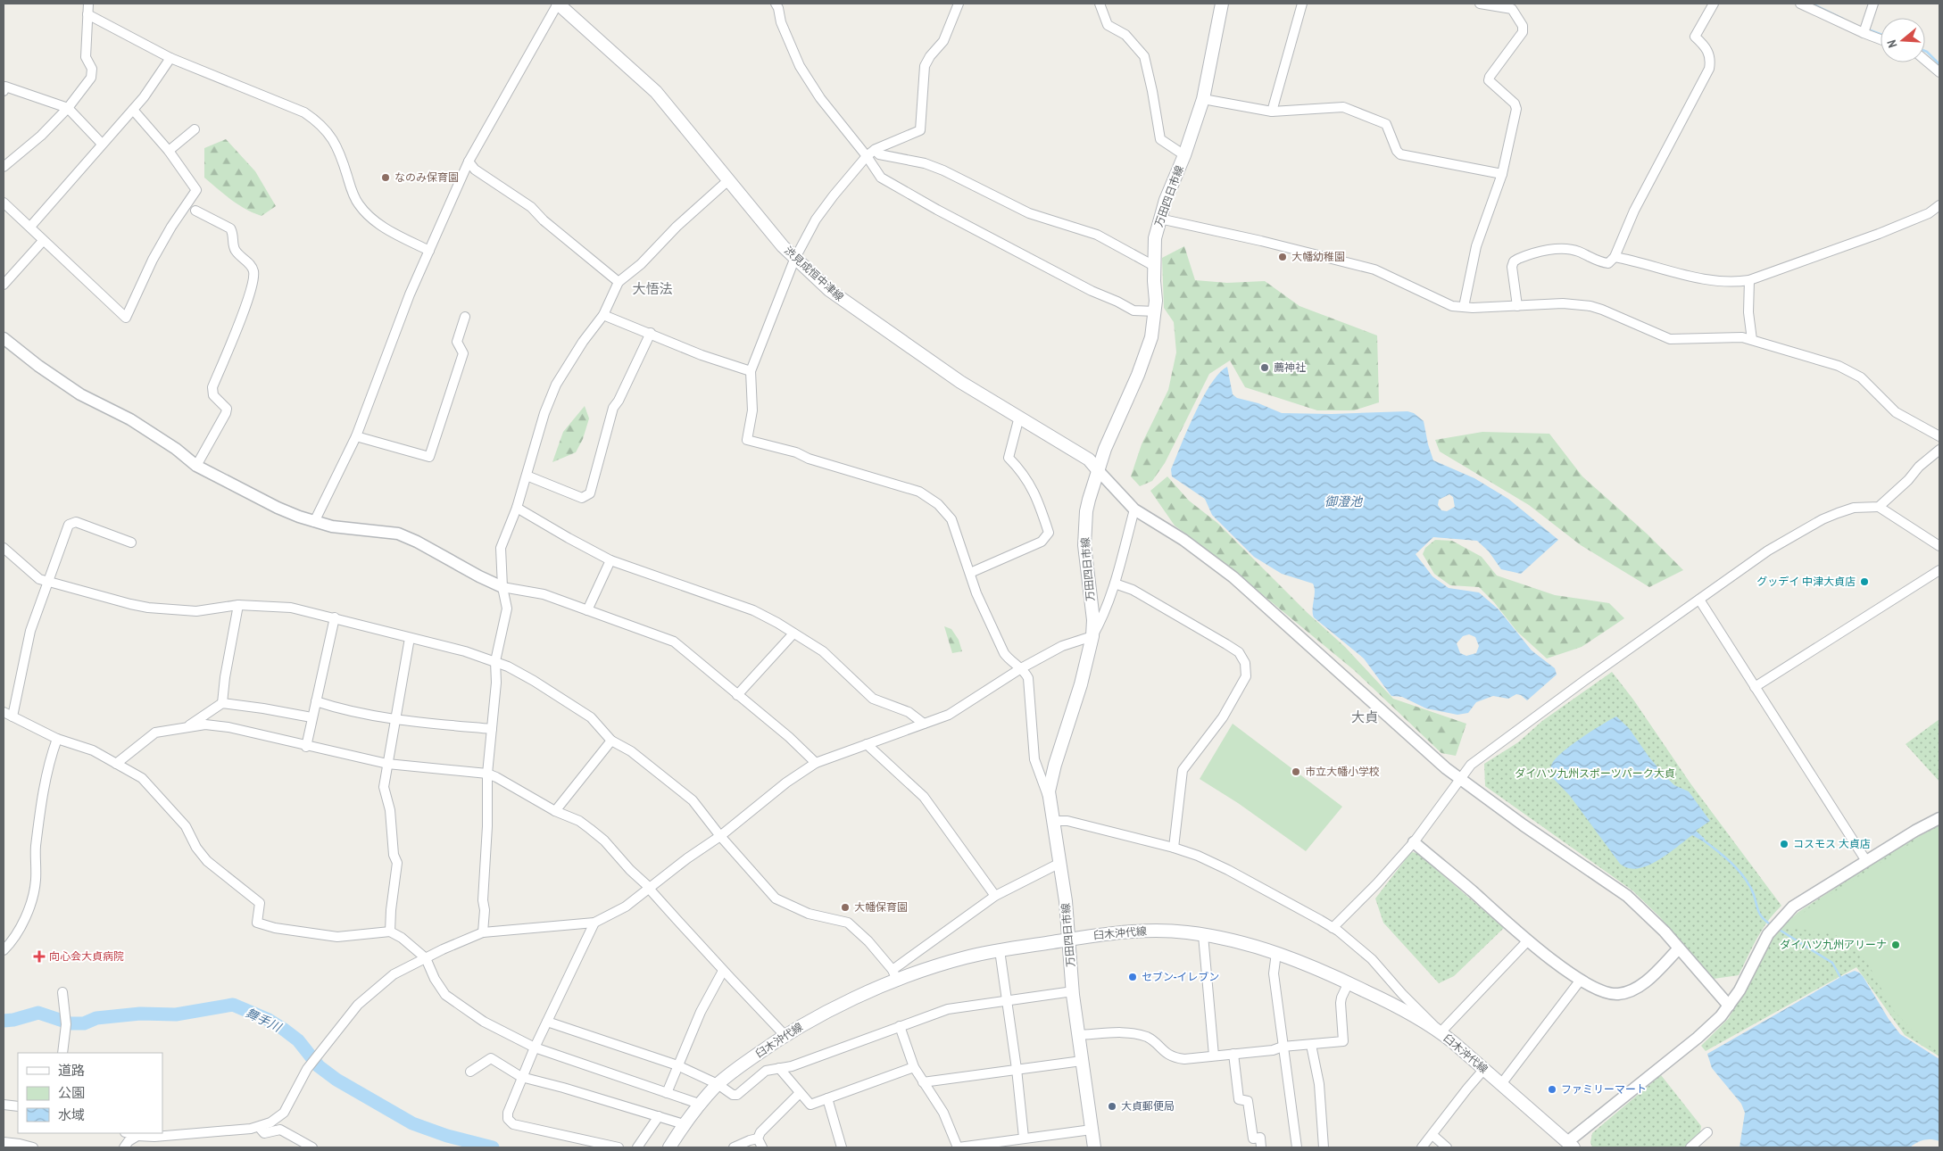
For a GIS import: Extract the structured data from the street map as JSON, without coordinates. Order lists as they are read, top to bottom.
{
  "streets": {
    "main road": ["万田四日市線", "渋見成恒中津線", "臼木沖代線"]
  },
  "crossings": [
    ["万田四日市線", "渋見成恒中津線"],
    ["万田四日市線", "臼木沖代線"]
  ],
  "districts": ["大悟法", "大貞"],
  "water": ["御澄池", "舞手川"],
  "parks": ["ダイハツ九州スポーツパーク大貞"],
  "places": {
    "other": [
      "なのみ保育園",
      "大幡幼稚園",
      "薦神社",
      "グッデイ 中津大貞店",
      "市立大幡小学校",
      "コスモス 大貞店",
      "大幡保育園",
      "ダイハツ九州アリーナ",
      "セブン-イレブン",
      "ファミリーマート",
      "大貞郵便局"
    ],
    "health": ["向心会大貞病院"]
  },
  "legend": ["道路", "公園", "水域"],
  "north": "left"
}
